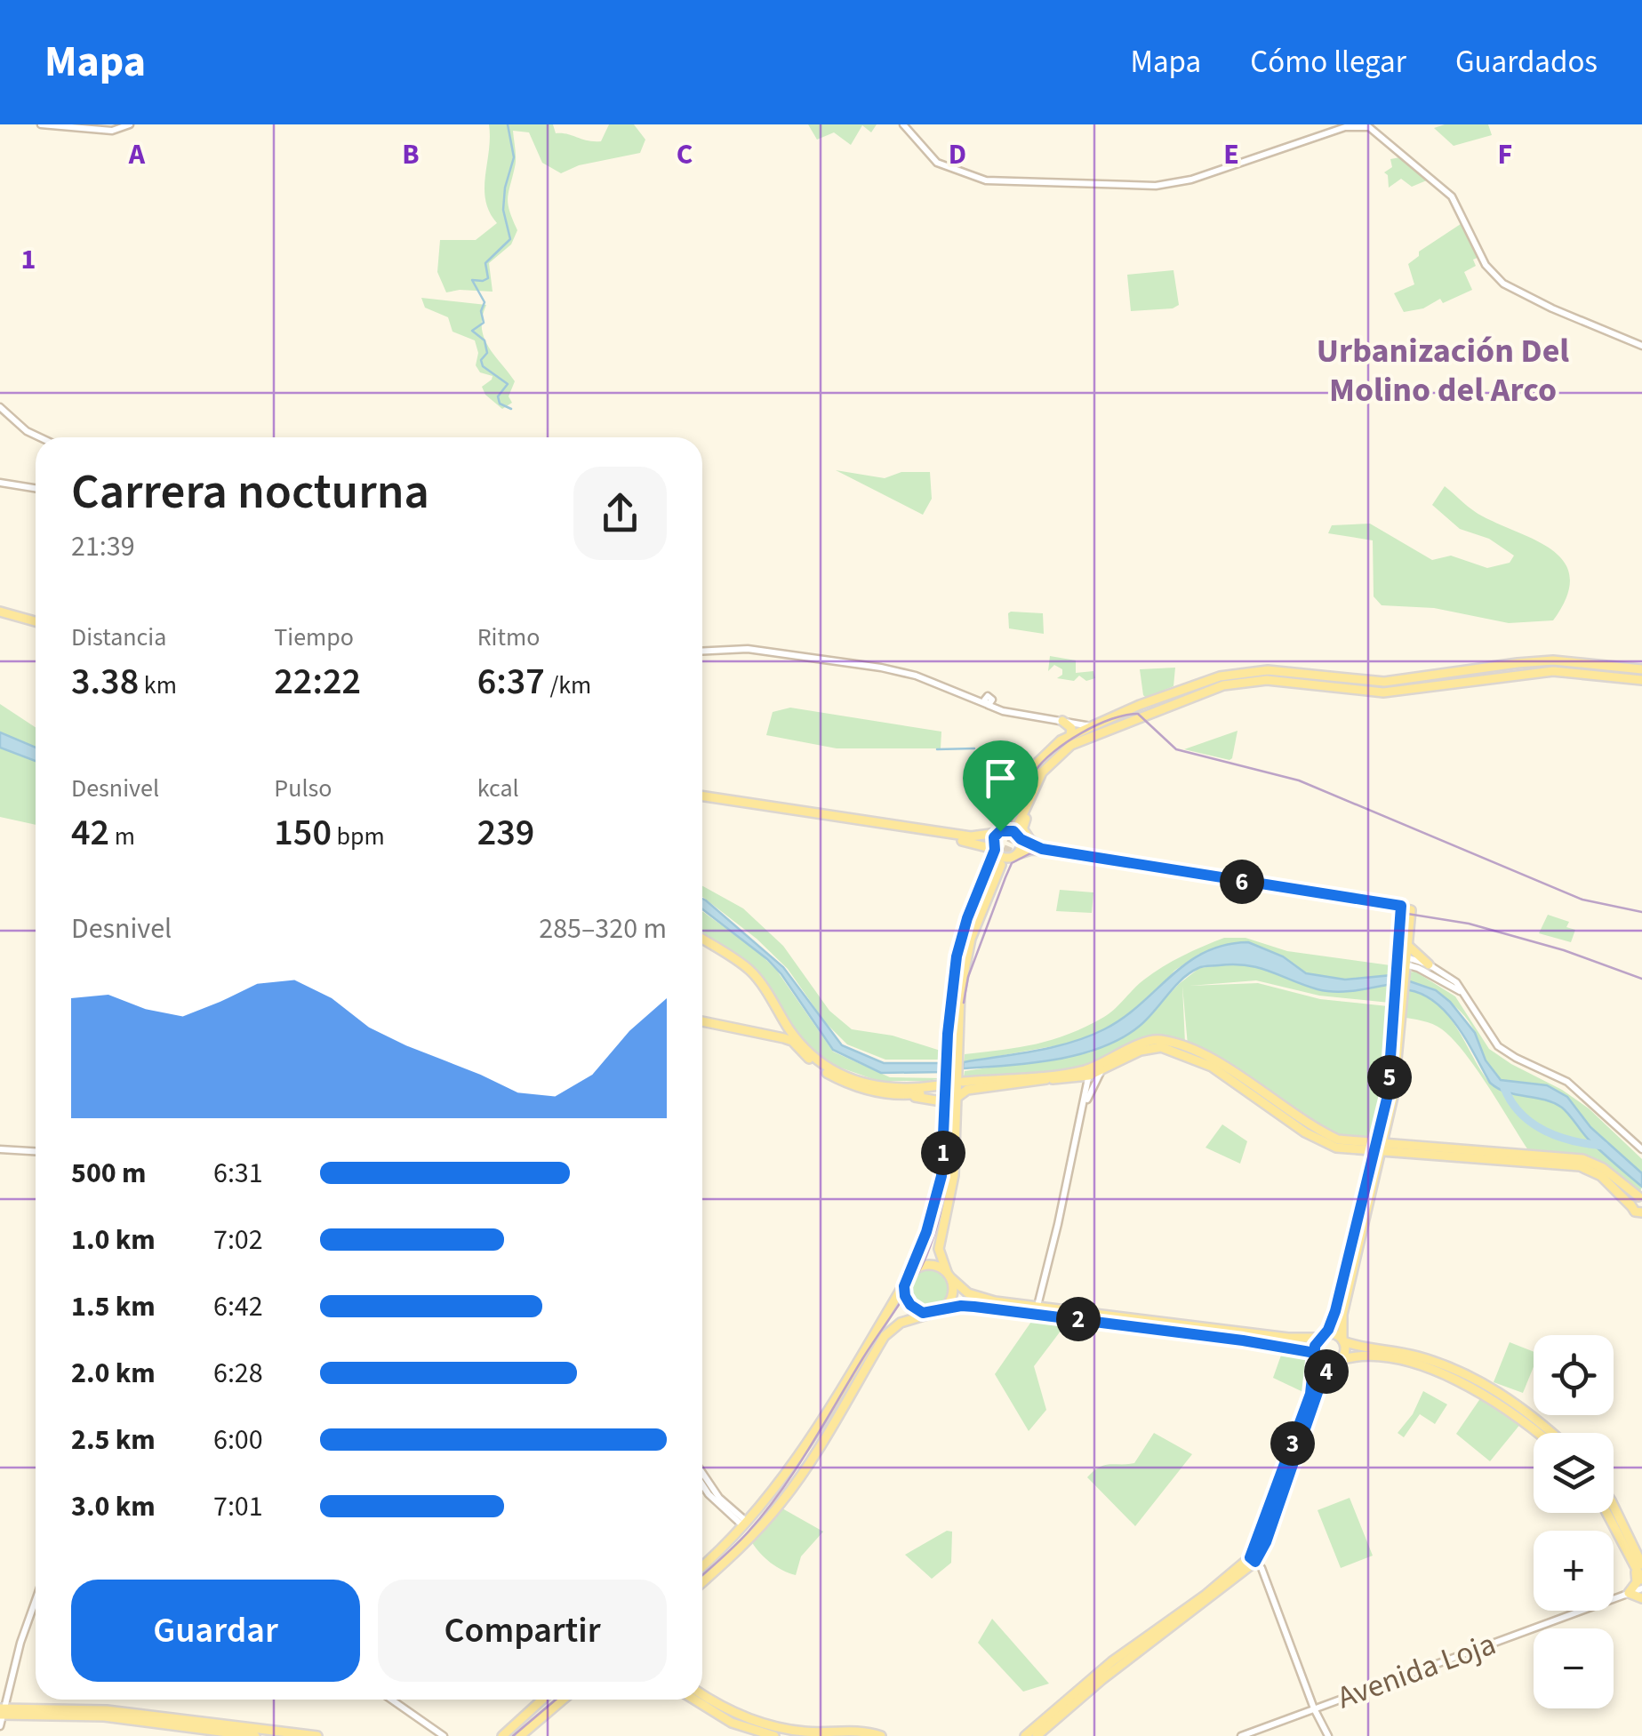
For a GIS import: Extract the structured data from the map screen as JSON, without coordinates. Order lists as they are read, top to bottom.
{
  "streets": {
    "street": ["Avenida Loja"]
  },
  "districts": ["Urbanización Del Molino del Arco"],
  "page": {
    "header": "Mapa",
    "nav": ["Mapa", "Cómo llegar", "Guardados"],
    "heading": ["Carrera nocturna", "21:39"],
    "stats": [
      ["Distancia", "3.38 km"],
      ["Tiempo", "22:22"],
      ["Ritmo", "6:37 /km"],
      ["Desnivel", "42 m"],
      ["Pulso", "150 bpm"],
      ["kcal", "239"]
    ],
    "pins": [
      "6",
      "5",
      "1",
      "2",
      "4",
      "3"
    ],
    "chart": ["Desnivel", "285–320 m"],
    "list": [
      {
        "name": "500 m",
        "note": "6:31"
      },
      {
        "name": "1.0 km",
        "note": "7:02"
      },
      {
        "name": "1.5 km",
        "note": "6:42"
      },
      {
        "name": "2.0 km",
        "note": "6:28"
      },
      {
        "name": "2.5 km",
        "note": "6:00"
      },
      {
        "name": "3.0 km",
        "note": "7:01"
      }
    ],
    "map_buttons": ["+", "−"],
    "buttons": ["Guardar", "Compartir"]
  },
  "grid": {
    "columns": [
      "A",
      "B",
      "C",
      "D",
      "E",
      "F"
    ],
    "rows": ["1"]
  }
}
